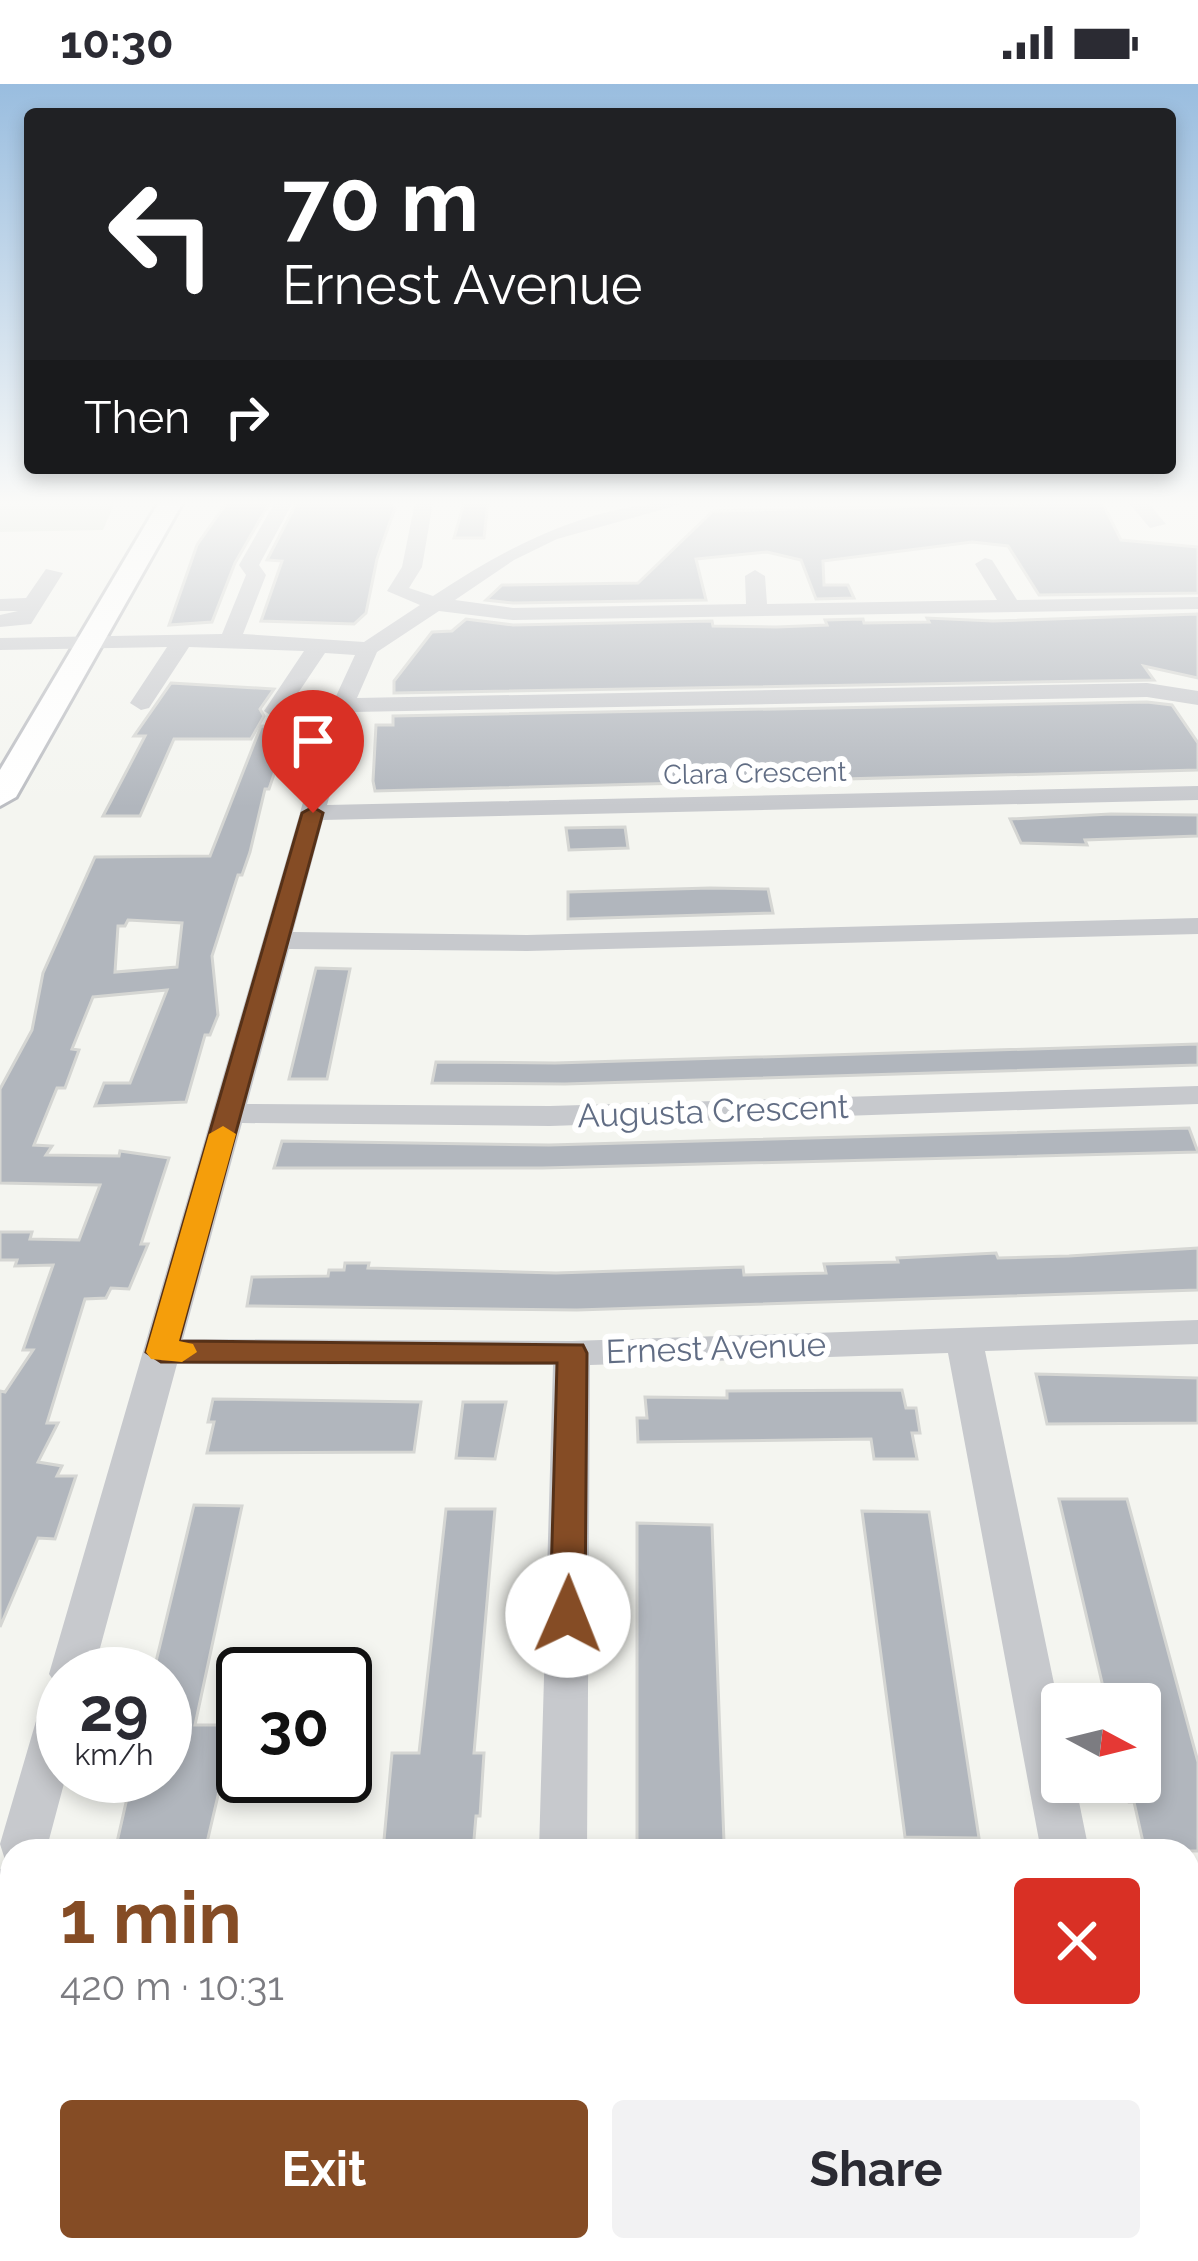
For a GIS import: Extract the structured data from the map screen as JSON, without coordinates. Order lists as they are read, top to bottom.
{
  "streets": {
    "street": ["Clara Crescent", "Augusta Crescent", "Ernest Avenue"]
  },
  "north": "right",
  "page": {
    "status": "10:30",
    "turn": ["70 m", "Ernest Avenue"],
    "then": "Then",
    "speed": "29 km/h",
    "limit": "30",
    "heading": ["1 min", "420 m · 10:31"],
    "buttons": ["Exit", "Share"]
  }
}
